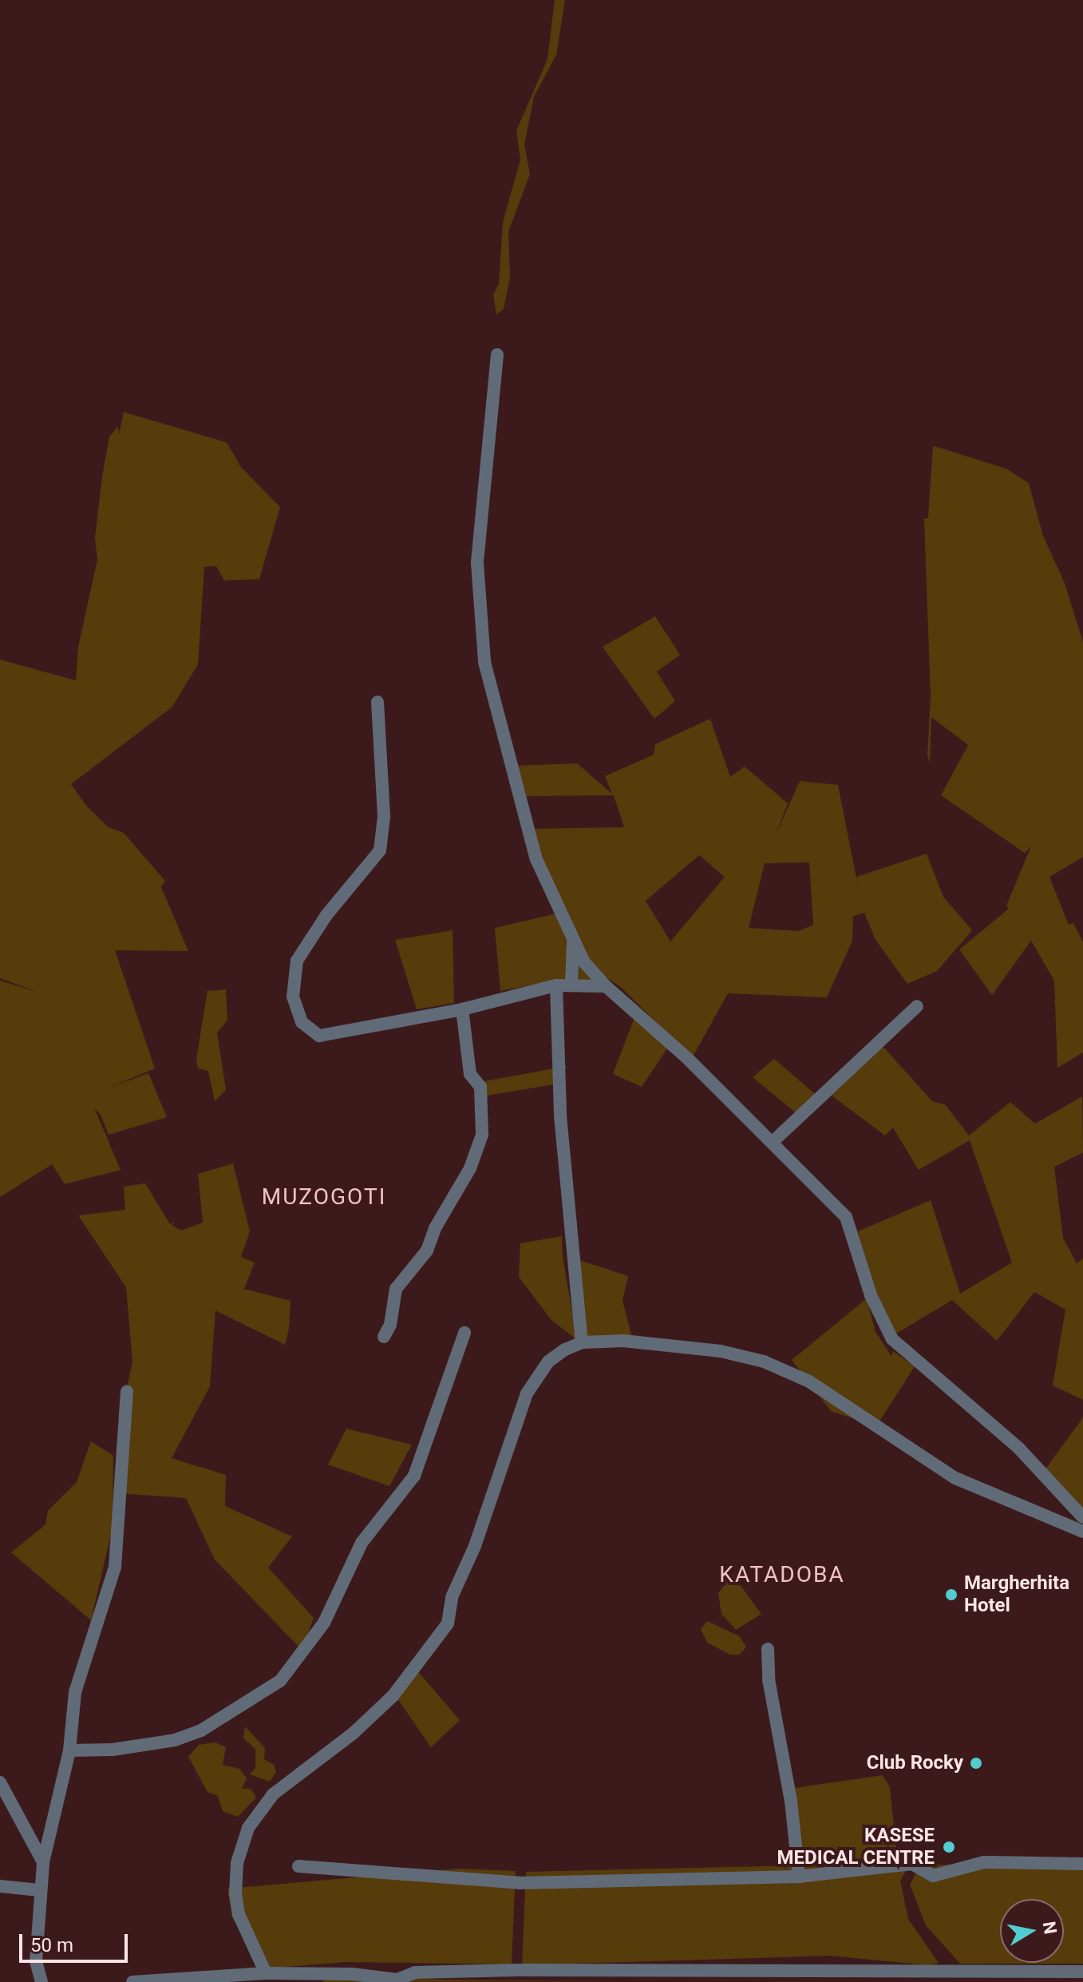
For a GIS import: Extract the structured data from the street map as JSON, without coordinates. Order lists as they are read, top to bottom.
{
  "districts": ["MUZOGOTI", "KATADOBA"],
  "places": ["Margherhita Hotel", "Club Rocky", "KASESE MEDICAL CENTRE"],
  "scale_bar": "50 m",
  "north": "right"
}
